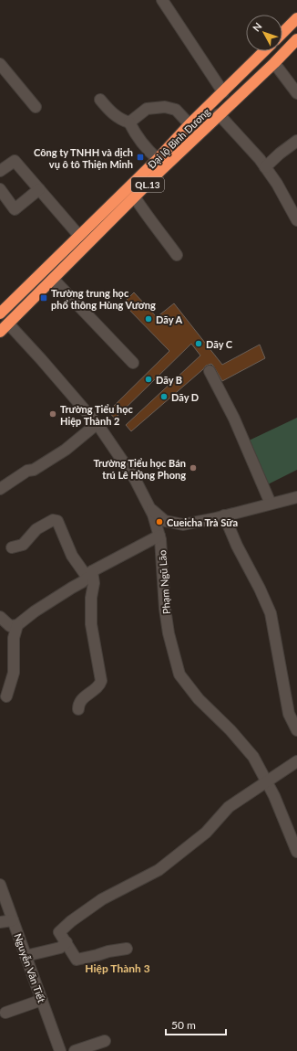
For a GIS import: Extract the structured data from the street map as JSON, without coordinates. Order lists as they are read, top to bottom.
{
  "streets": {
    "highway": ["Đại lộ Bình Dương", "QL.13"],
    "street": ["Phạm Ngũ Lão", "Nguyễn Văn Tiết"]
  },
  "crossings": [
    ["Đại lộ Bình Dương", "Phạm Ngũ Lão"]
  ],
  "districts": ["Hiệp Thành 3"],
  "places": {
    "transit": ["Công ty TNHH và dịch vụ ô tô Thiện Minh", "Trường trung học phổ thông Hùng Vương"],
    "other": [
      "Dãy A",
      "Dãy C",
      "Dãy B",
      "Dãy D",
      "Trường Tiểu học Hiệp Thành 2",
      "Trường Tiểu học Bán trú Lê Hồng Phong",
      "Cueicha Trà Sữa"
    ]
  },
  "scale_bar": "50 m",
  "north": "top left"
}
